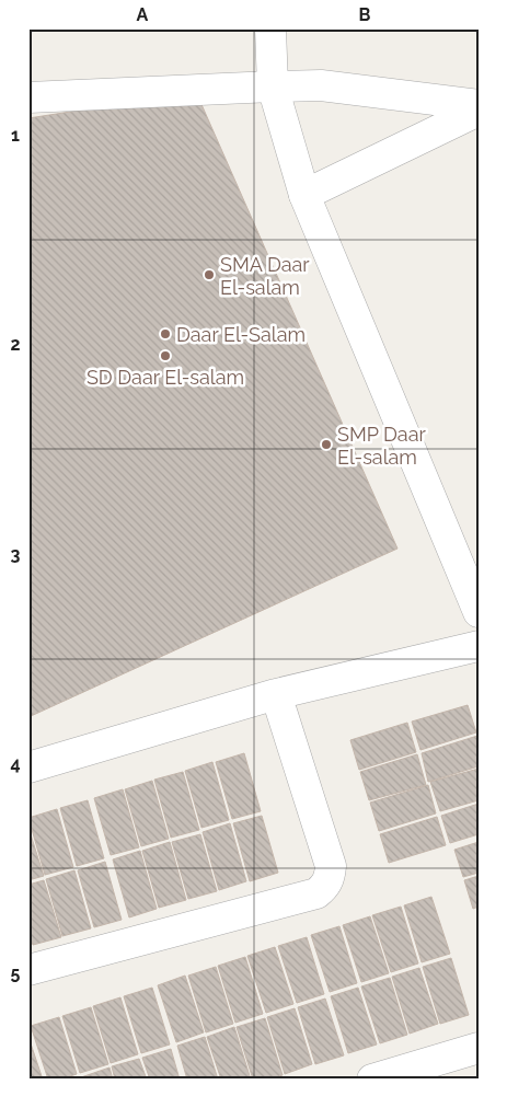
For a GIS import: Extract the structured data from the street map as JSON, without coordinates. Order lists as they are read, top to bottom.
{
  "places": [
    "SMA Daar El-salam",
    "Daar El-Salam",
    "SD Daar El-salam",
    "SMP Daar El-salam"
  ],
  "grid": {
    "columns": ["A", "B"],
    "rows": [
      "1",
      "2",
      "3",
      "4",
      "5"
    ]
  }
}
